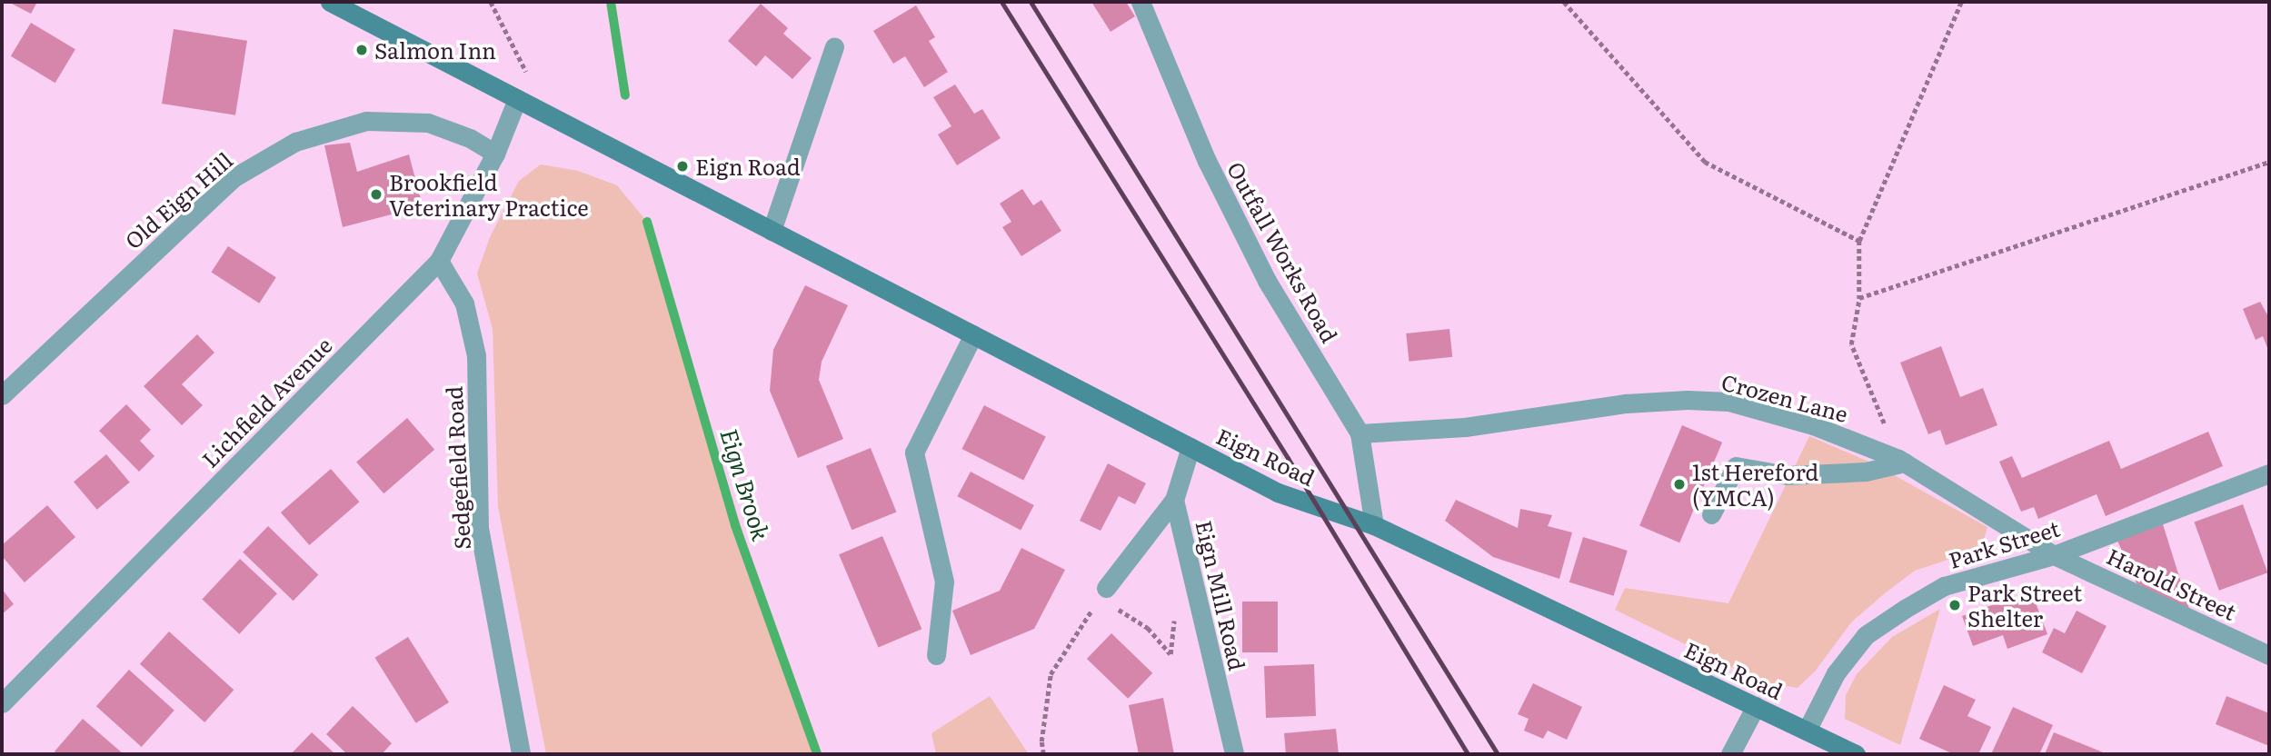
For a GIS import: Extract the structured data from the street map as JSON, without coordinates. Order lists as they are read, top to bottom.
{
  "streets": {
    "main road": ["Eign Road"],
    "street": [
      "Old Eign Hill",
      "Outfall Works Road",
      "Crozen Lane",
      "Lichfield Avenue",
      "Sedgefield Road",
      "Park Street",
      "Harold Street",
      "Eign Mill Road"
    ]
  },
  "crossings": [
    ["Old Eign Hill", "Lichfield Avenue"],
    ["Outfall Works Road", "Crozen Lane"],
    ["Outfall Works Road", "Eign Road"],
    ["Crozen Lane", "Park Street"],
    ["Crozen Lane", "Harold Street"],
    ["Lichfield Avenue", "Eign Road"],
    ["Lichfield Avenue", "Sedgefield Road"],
    ["Eign Road", "Park Street"],
    ["Eign Road", "Eign Mill Road"],
    ["Park Street", "Harold Street"]
  ],
  "water": ["Eign Brook"],
  "places": [
    "Salmon Inn",
    "Eign Road",
    "Brookfield Veterinary Practice",
    "1st Hereford (YMCA)",
    "Park Street Shelter"
  ]
}
